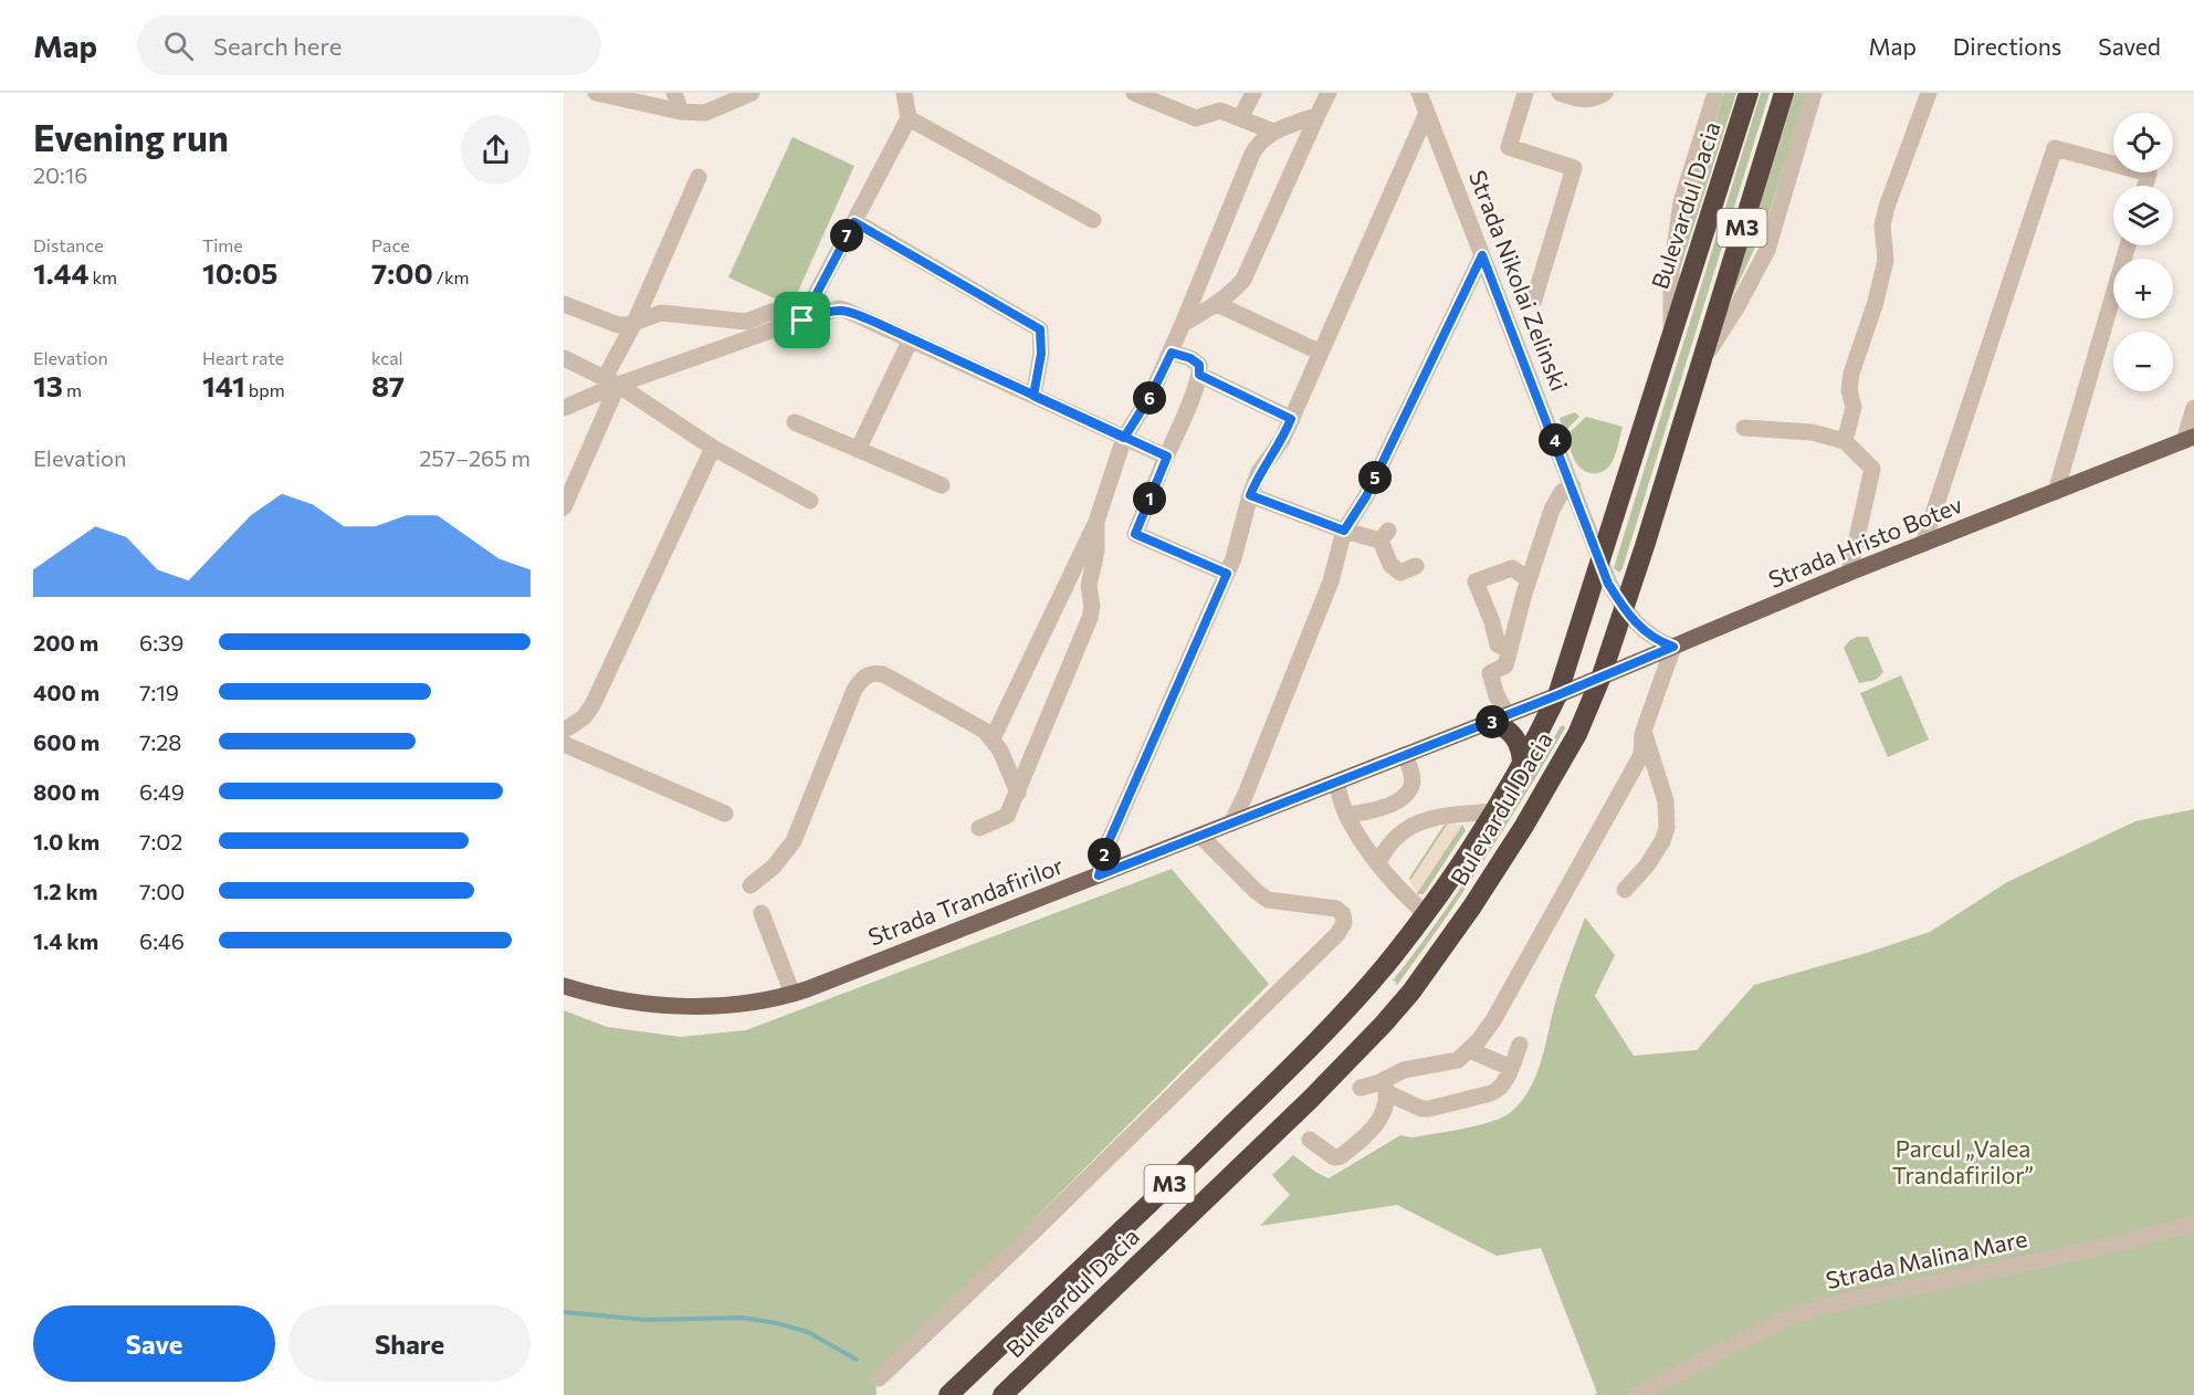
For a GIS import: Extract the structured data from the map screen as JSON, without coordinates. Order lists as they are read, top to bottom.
{
  "streets": {
    "highway": ["Bulevardul Dacia", "M3"],
    "main road": ["Strada Hristo Botev", "Strada Trandafirilor"],
    "street": ["Strada Nikolai Zelinski", "Strada Malina Mare"]
  },
  "crossings": [
    ["Bulevardul Dacia", "Strada Nikolai Zelinski"],
    ["Bulevardul Dacia", "Strada Hristo Botev"],
    ["Bulevardul Dacia", "Strada Trandafirilor"],
    ["Strada Nikolai Zelinski", "Strada Hristo Botev"],
    ["Strada Hristo Botev", "Strada Trandafirilor"]
  ],
  "parks": ["Parcul „Valea Trandafirilor”"],
  "page": {
    "header": "Map",
    "search": "Search here",
    "nav": ["Map", "Directions", "Saved"],
    "heading": ["Evening run", "20:16"],
    "map_buttons": ["+", "−"],
    "stats": [
      ["Distance", "1.44 km"],
      ["Time", "10:05"],
      ["Pace", "7:00 /km"],
      ["Elevation", "13 m"],
      ["Heart rate", "141 bpm"],
      ["kcal", "87"]
    ],
    "pins": [
      "7",
      "6",
      "4",
      "5",
      "1",
      "3",
      "2"
    ],
    "chart": ["Elevation", "257–265 m"],
    "list": [
      {
        "name": "200 m",
        "note": "6:39"
      },
      {
        "name": "400 m",
        "note": "7:19"
      },
      {
        "name": "600 m",
        "note": "7:28"
      },
      {
        "name": "800 m",
        "note": "6:49"
      },
      {
        "name": "1.0 km",
        "note": "7:02"
      },
      {
        "name": "1.2 km",
        "note": "7:00"
      },
      {
        "name": "1.4 km",
        "note": "6:46"
      }
    ],
    "buttons": ["Save", "Share"]
  }
}
